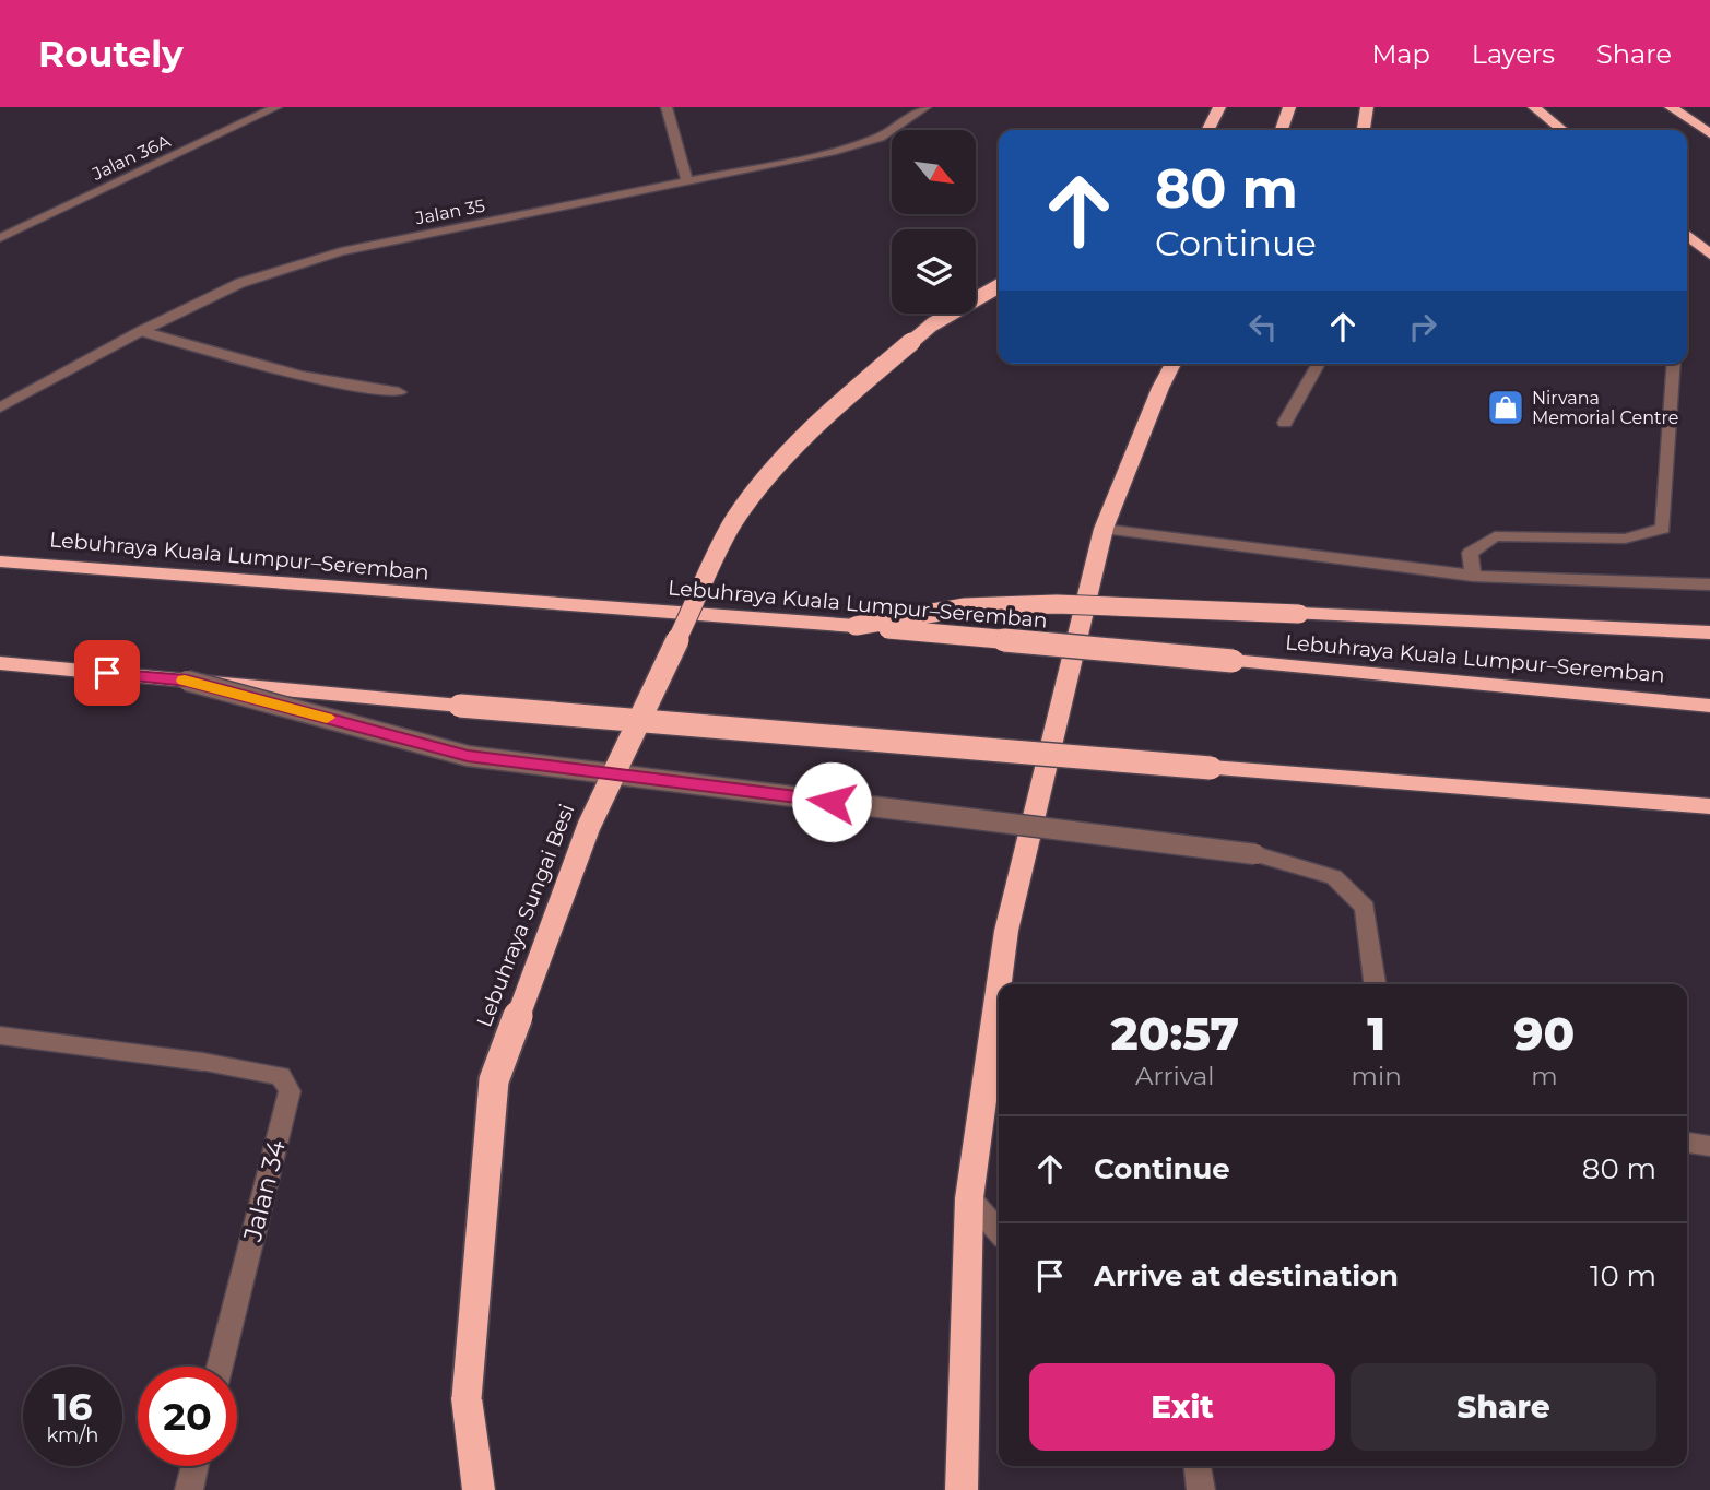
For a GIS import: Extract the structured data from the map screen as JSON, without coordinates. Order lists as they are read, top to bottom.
{
  "streets": {
    "highway": ["Lebuhraya Kuala Lumpur–Seremban", "Lebuhraya Sungai Besi"],
    "street": ["Jalan 36A", "Jalan 35", "Jalan 34"]
  },
  "places": {
    "shop": ["Nirvana Memorial Centre"]
  },
  "north": "bottom right",
  "page": {
    "header": "Routely",
    "nav": ["Map", "Layers", "Share"],
    "turn": ["80 m", "Continue"],
    "eta": [
      "20:57",
      "Arrival",
      "1",
      "min",
      "90",
      "m"
    ],
    "list": [
      {
        "name": "Continue",
        "value": "80 m"
      },
      {
        "name": "Arrive at destination",
        "value": "10 m"
      }
    ],
    "buttons": ["Exit", "Share"],
    "speed": "16 km/h",
    "limit": "20"
  }
}
